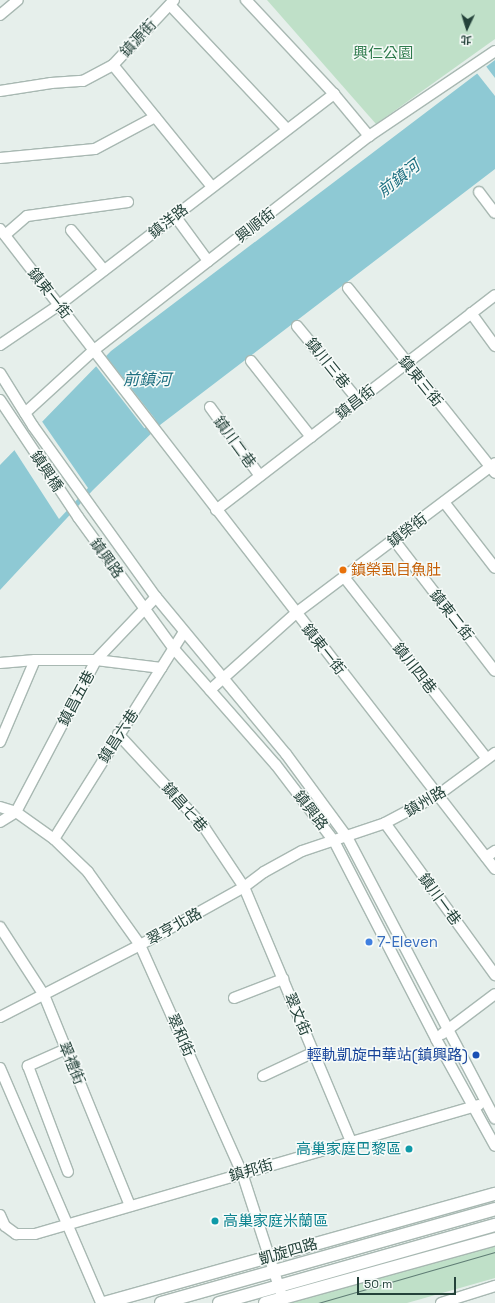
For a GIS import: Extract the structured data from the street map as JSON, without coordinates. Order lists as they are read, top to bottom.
{
  "streets": {
    "street": [
      "鎮源街",
      "鎮洋路",
      "興順街",
      "鎮東一街",
      "鎮川三巷",
      "鎮東三街",
      "鎮昌街",
      "鎮川二巷",
      "鎮興橋",
      "鎮榮街",
      "鎮興路",
      "鎮東二街",
      "鎮川四巷",
      "鎮昌五巷",
      "鎮昌六巷",
      "鎮州路",
      "鎮昌七巷",
      "鎮川一巷",
      "翠亨北路",
      "翠文街",
      "翠和街",
      "翠禮街",
      "鎮邦街",
      "凱旋四路"
    ]
  },
  "crossings": [
    ["鎮源街", "鎮洋路"],
    ["鎮洋路", "鎮東一街"],
    ["興順街", "鎮東一街"],
    ["興順街", "鎮興橋"],
    ["鎮東一街", "鎮昌街"],
    ["鎮東一街", "鎮榮街"],
    ["鎮東一街", "鎮州路"],
    ["鎮川三巷", "鎮昌街"],
    ["鎮東三街", "鎮昌街"],
    ["鎮東三街", "鎮榮街"],
    ["鎮昌街", "鎮川二巷"],
    ["鎮興橋", "鎮興路"],
    ["鎮榮街", "鎮興路"],
    ["鎮榮街", "鎮東二街"],
    ["鎮榮街", "鎮川四巷"],
    ["鎮興路", "鎮昌五巷"],
    ["鎮興路", "鎮昌六巷"],
    ["鎮興路", "鎮州路"],
    ["鎮興路", "翠亨北路"],
    ["鎮興路", "鎮邦街"],
    ["鎮川四巷", "鎮州路"],
    ["鎮昌五巷", "翠和街"],
    ["鎮昌六巷", "鎮昌七巷"],
    ["鎮昌六巷", "翠和街"],
    ["鎮州路", "鎮川一巷"],
    ["鎮州路", "翠亨北路"],
    ["鎮昌七巷", "翠亨北路"],
    ["鎮昌七巷", "翠文街"],
    ["翠亨北路", "翠文街"],
    ["翠亨北路", "翠和街"],
    ["翠亨北路", "翠禮街"],
    ["翠文街", "鎮邦街"],
    ["翠和街", "鎮邦街"],
    ["翠和街", "凱旋四路"],
    ["翠禮街", "鎮邦街"]
  ],
  "water": ["前鎮河"],
  "parks": ["興仁公園"],
  "places": [
    "鎮榮虱目魚肚",
    "7-Eleven",
    "輕軌凱旋中華站(鎮興路)",
    "高巢家庭巴黎區",
    "高巢家庭米蘭區"
  ],
  "scale_bar": "50 m",
  "north": "bottom"
}
